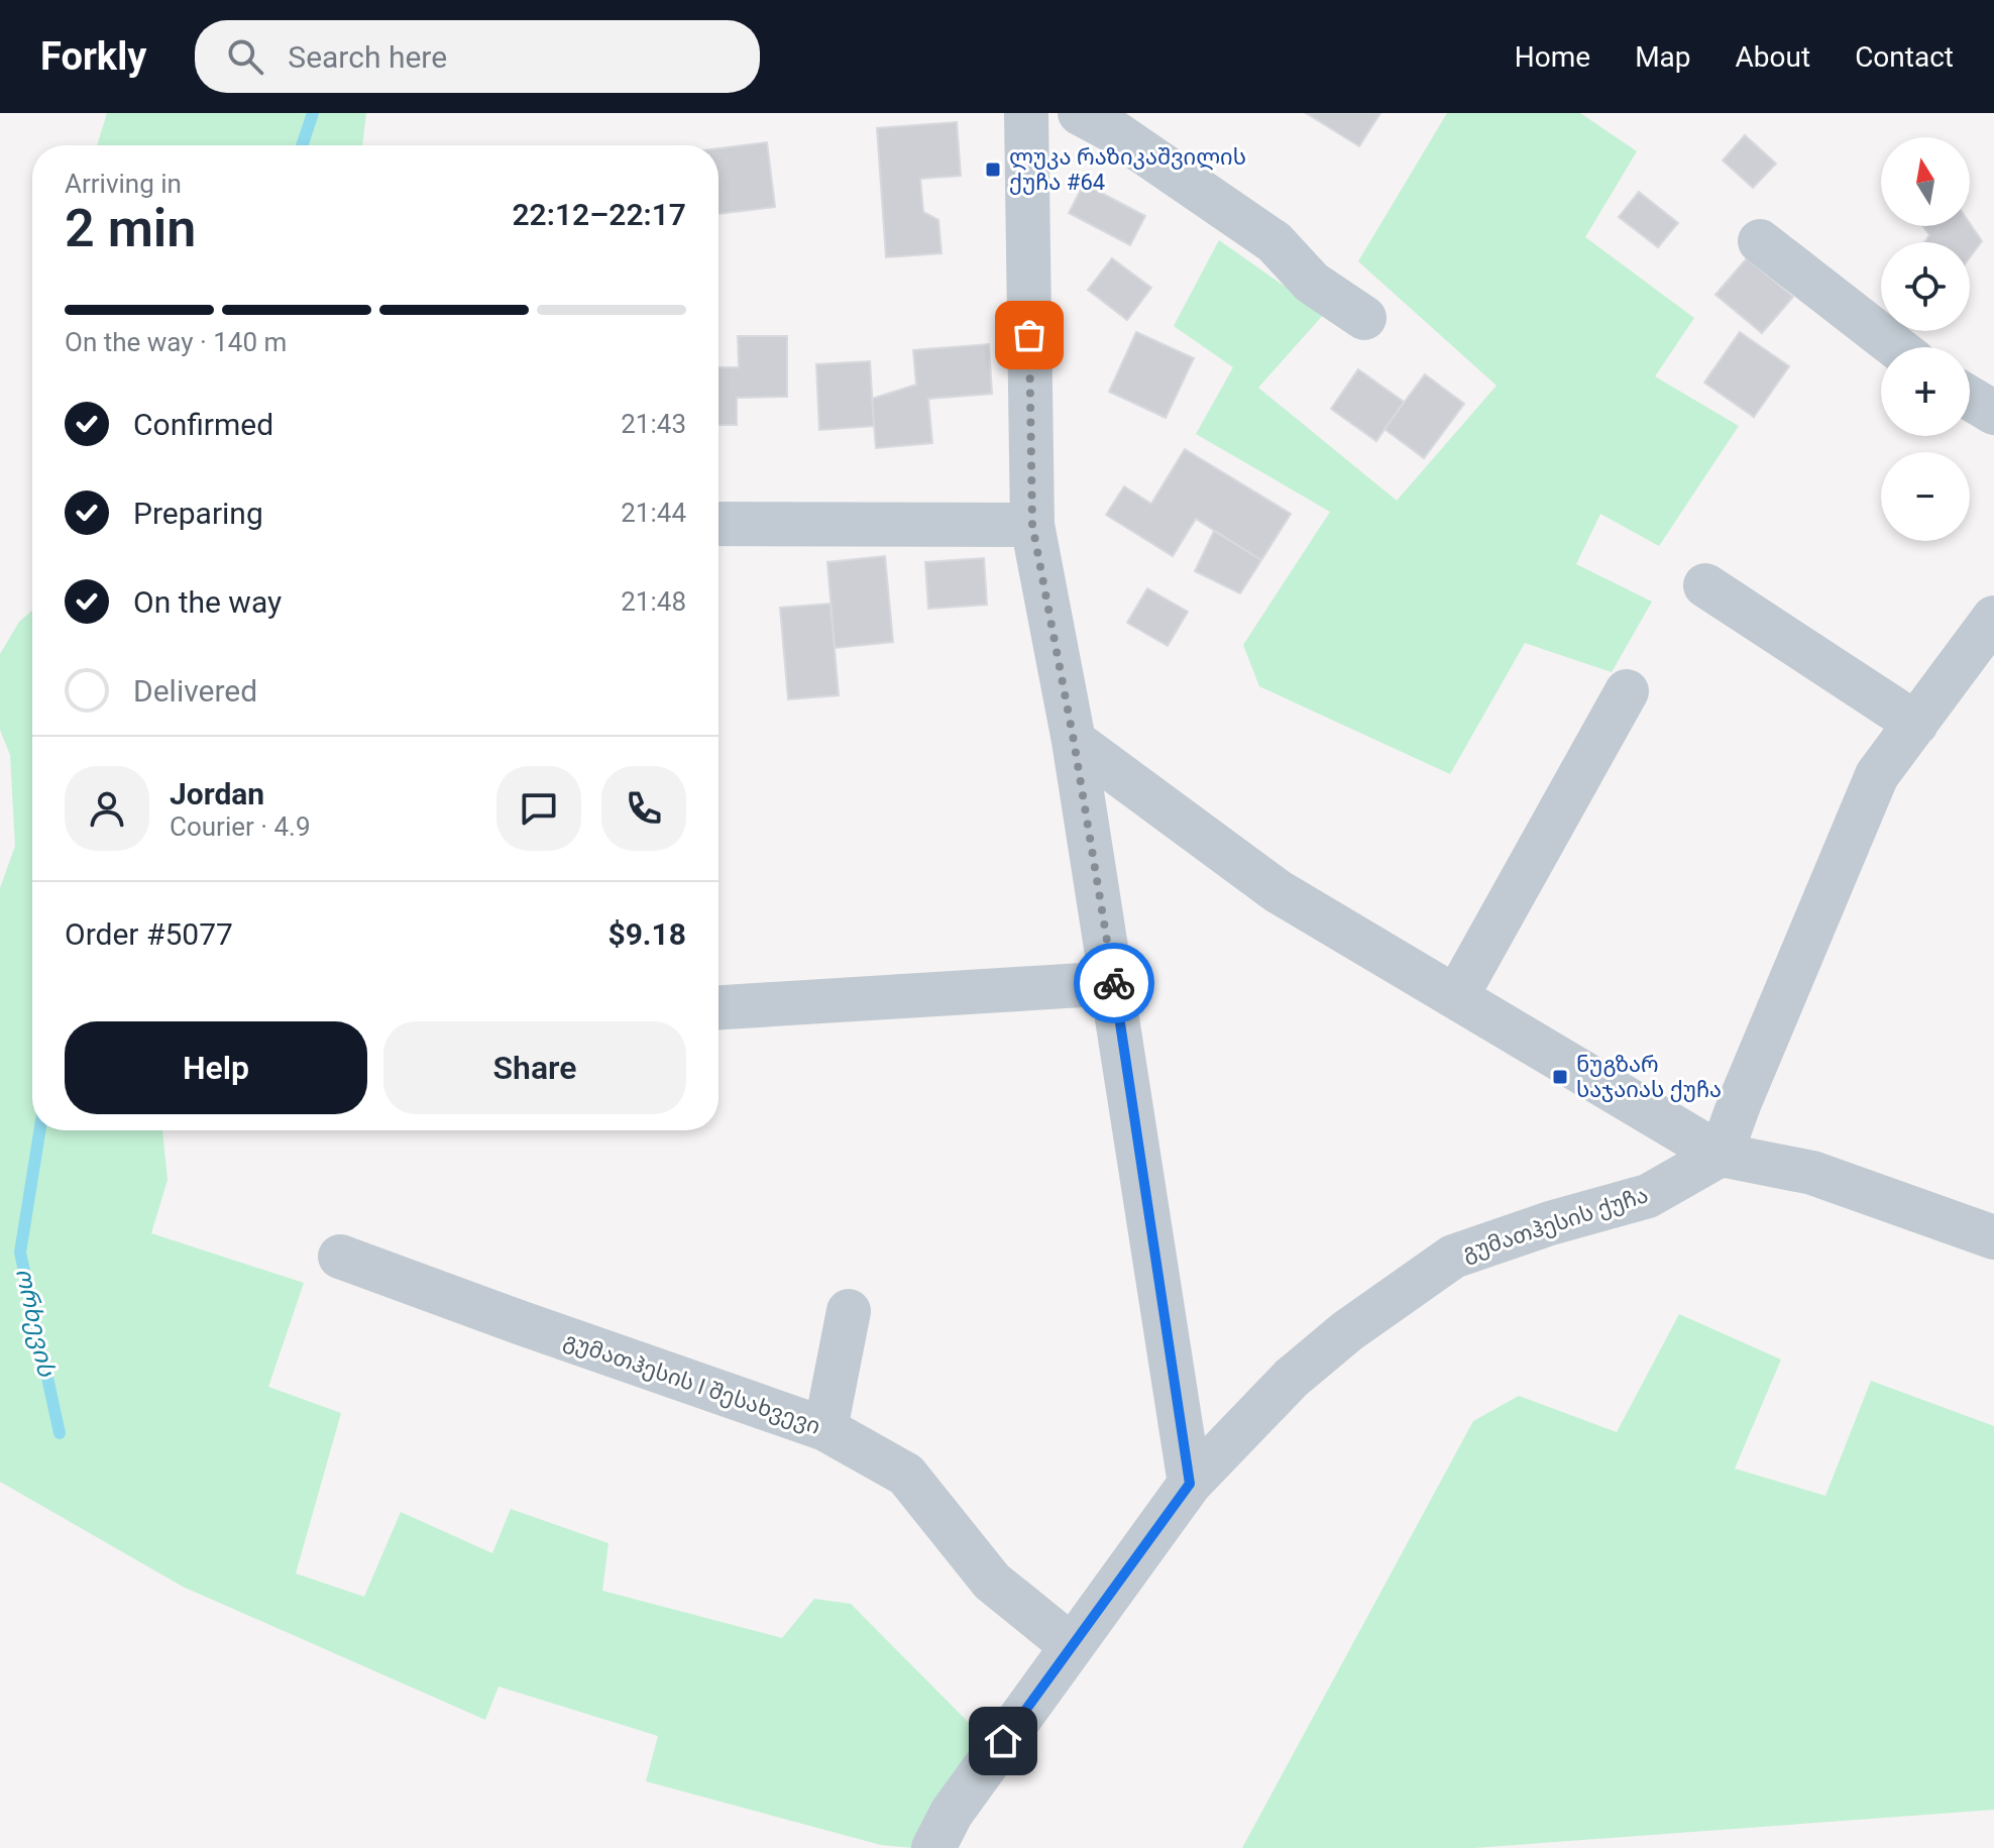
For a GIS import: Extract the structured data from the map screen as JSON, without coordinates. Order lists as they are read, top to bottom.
{
  "streets": {
    "street": ["გუმათჰესის ქუჩა", "გუმათჰესის I შესახვევი"]
  },
  "crossings": [
    ["გუმათჰესის ქუჩა", "გუმათჰესის I შესახვევი"]
  ],
  "water": ["ორხევის"],
  "places": {
    "transit": ["ლუკა რაზიკაშვილის ქუჩა #64", "ნუგზარ საჯაიას ქუჩა"]
  },
  "north": "top",
  "page": {
    "header": "Forkly",
    "search": "Search here",
    "nav": [
      "Home",
      "Map",
      "About",
      "Contact"
    ],
    "map_buttons": ["+", "−"],
    "heading": ["2 min", "Arriving in", "22:12–22:17"],
    "panel": [
      "Jordan",
      "Courier · 4.9",
      "Order #5077",
      "$9.18"
    ],
    "bar": "On the way · 140 m",
    "list": [
      ["Confirmed", "21:43"],
      ["Preparing", "21:44"],
      ["On the way", "21:48"],
      "Delivered"
    ],
    "buttons": ["Help", "Share"]
  }
}
